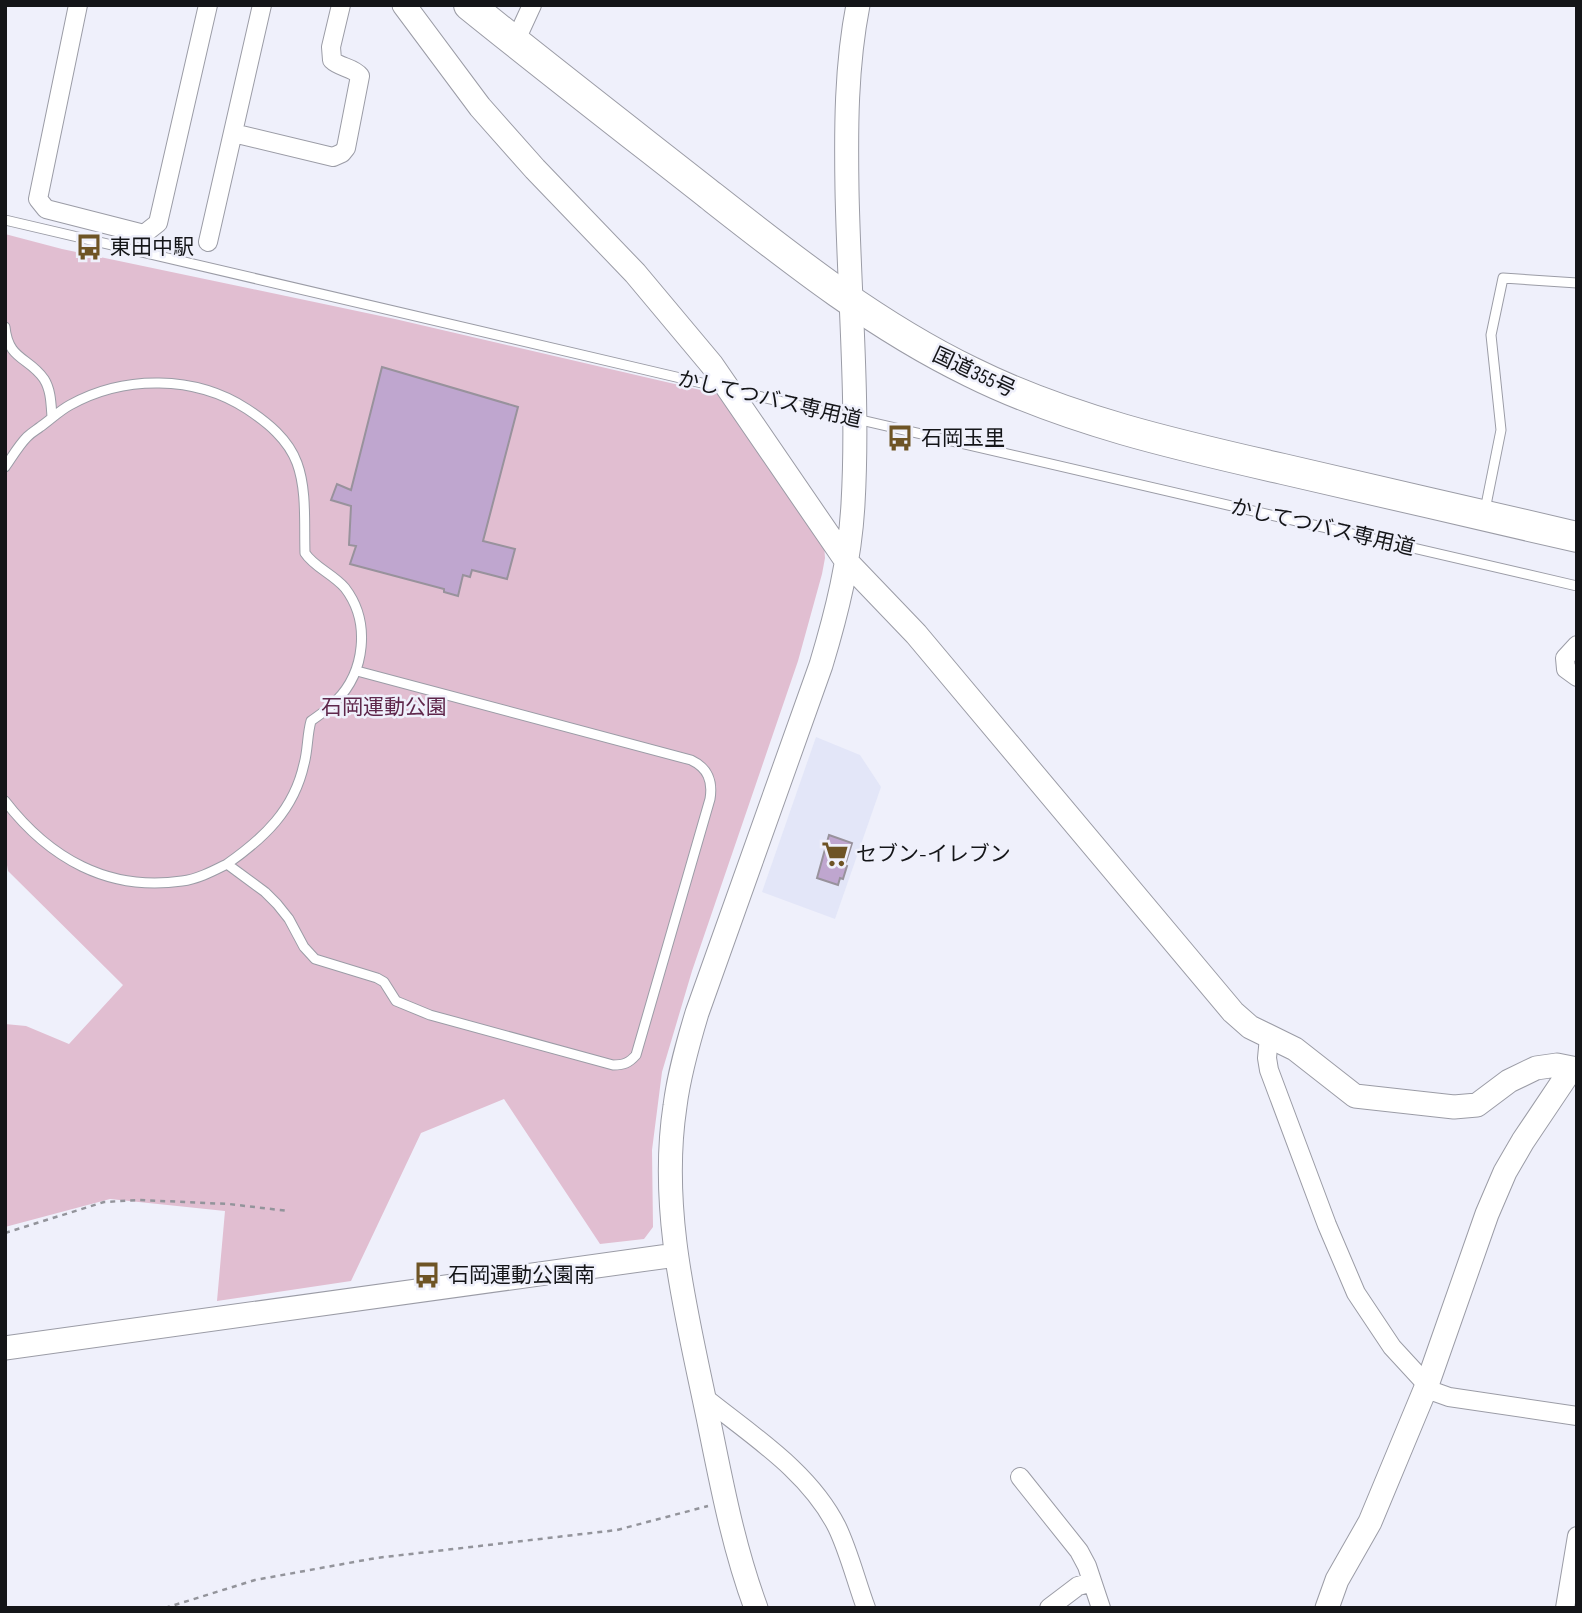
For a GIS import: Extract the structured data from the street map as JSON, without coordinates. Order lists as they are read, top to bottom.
{
  "streets": {
    "highway": ["国道355号"],
    "lane": ["かしてつバス専用道"]
  },
  "parks": ["石岡運動公園"],
  "places": {
    "bus stop": ["東田中駅", "石岡玉里", "石岡運動公園南"],
    "supermarket": ["セブン-イレブン"]
  }
}
